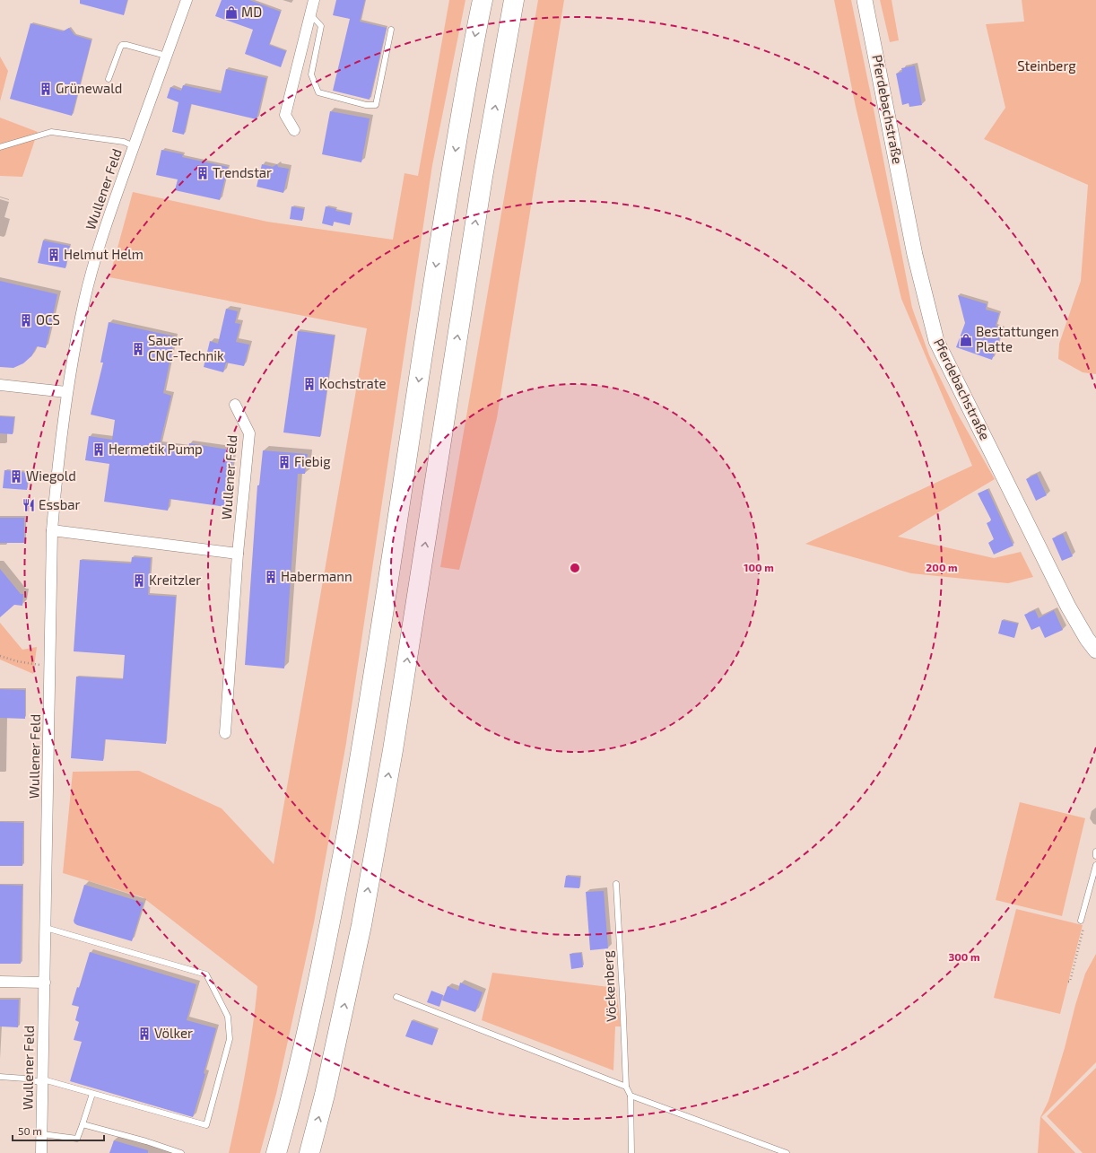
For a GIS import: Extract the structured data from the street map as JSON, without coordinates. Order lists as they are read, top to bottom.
{
  "streets": {
    "main road": ["Pferdebachstraße"],
    "street": ["Wullener Feld"],
    "lane": ["Vöckenberg"]
  },
  "parks": ["Steinberg"],
  "places": {
    "shop": ["MD", "Bestattungen Platte"],
    "building": [
      "Grünewald",
      "Trendstar",
      "Helmut Helm",
      "OCS",
      "Sauer CNC-Technik",
      "Kochstrate",
      "Hermetik Pump",
      "Fiebig",
      "Wiegold",
      "Habermann",
      "Kreitzler",
      "Völker"
    ],
    "restaurant": ["Essbar"]
  },
  "scale_bar": "50 m",
  "rings": ["100 m", "200 m", "300 m"]
}
